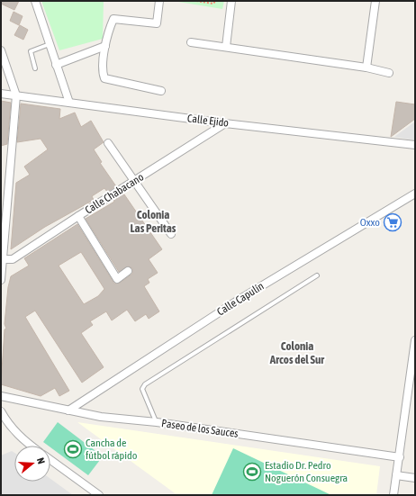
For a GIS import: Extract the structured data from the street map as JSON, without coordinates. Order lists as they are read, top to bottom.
{
  "streets": {
    "street": [
      "Calle Ejido",
      "Calle Chabacano",
      "Calle Capulín",
      "Paseo de los Sauces"
    ]
  },
  "crossings": [
    ["Calle Ejido", "Calle Chabacano"],
    ["Calle Capulín", "Paseo de los Sauces"]
  ],
  "districts": ["Colonia Las Peritas", "Colonia Arcos del Sur"],
  "places": {
    "supermarket": ["Oxxo"],
    "sports": ["Cancha de fútbol rápido", "Estadio Dr. Pedro Noguerón Consuegra"]
  },
  "north": "right"
}
